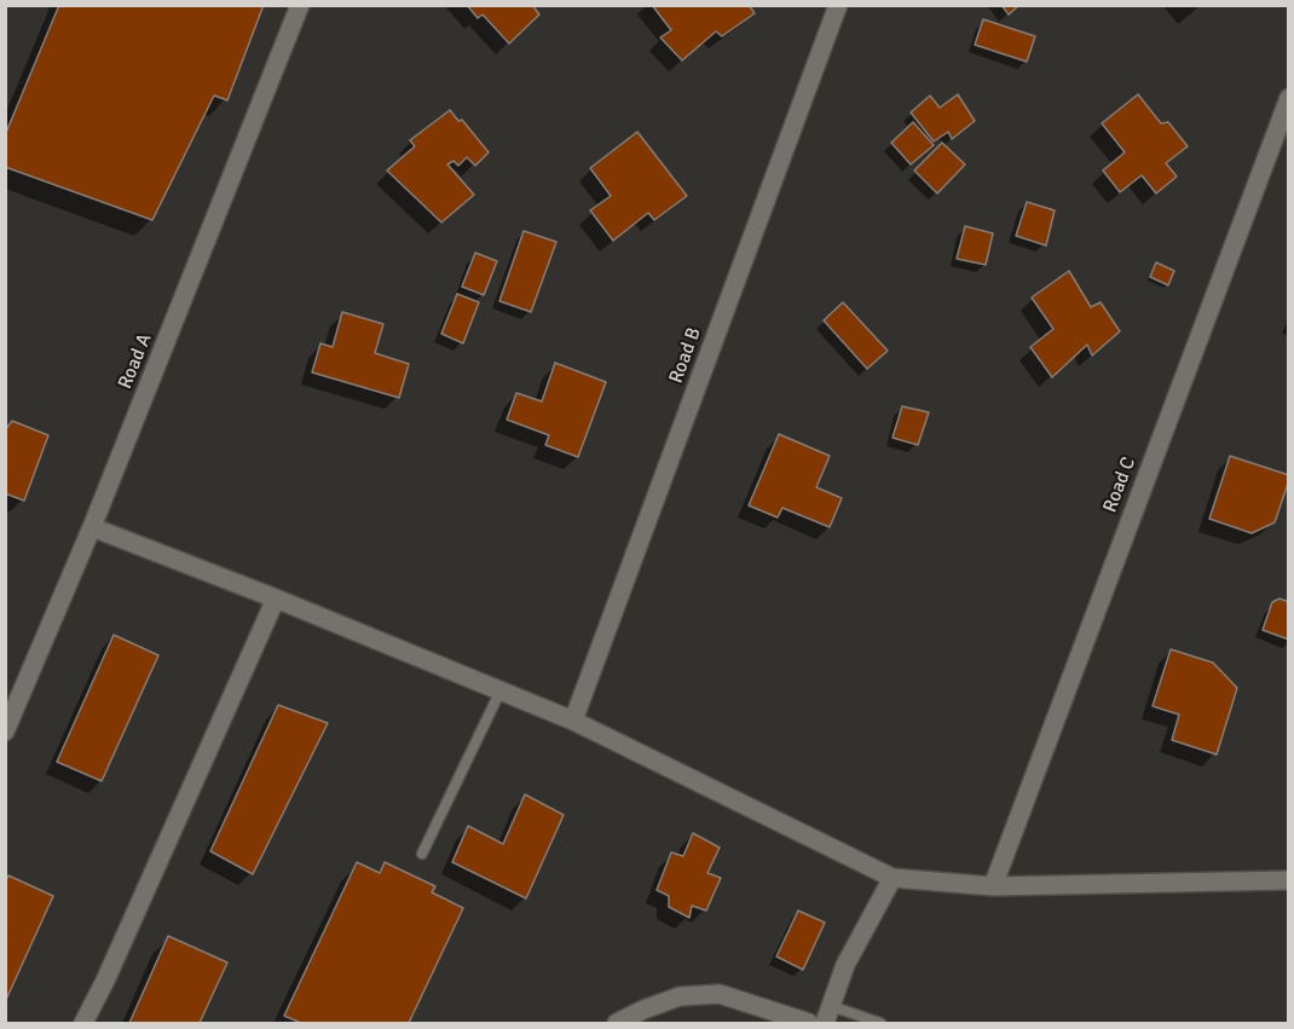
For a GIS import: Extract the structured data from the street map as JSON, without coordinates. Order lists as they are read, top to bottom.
{
  "streets": {
    "street": ["Road B", "Road A", "Road C"]
  }
}
